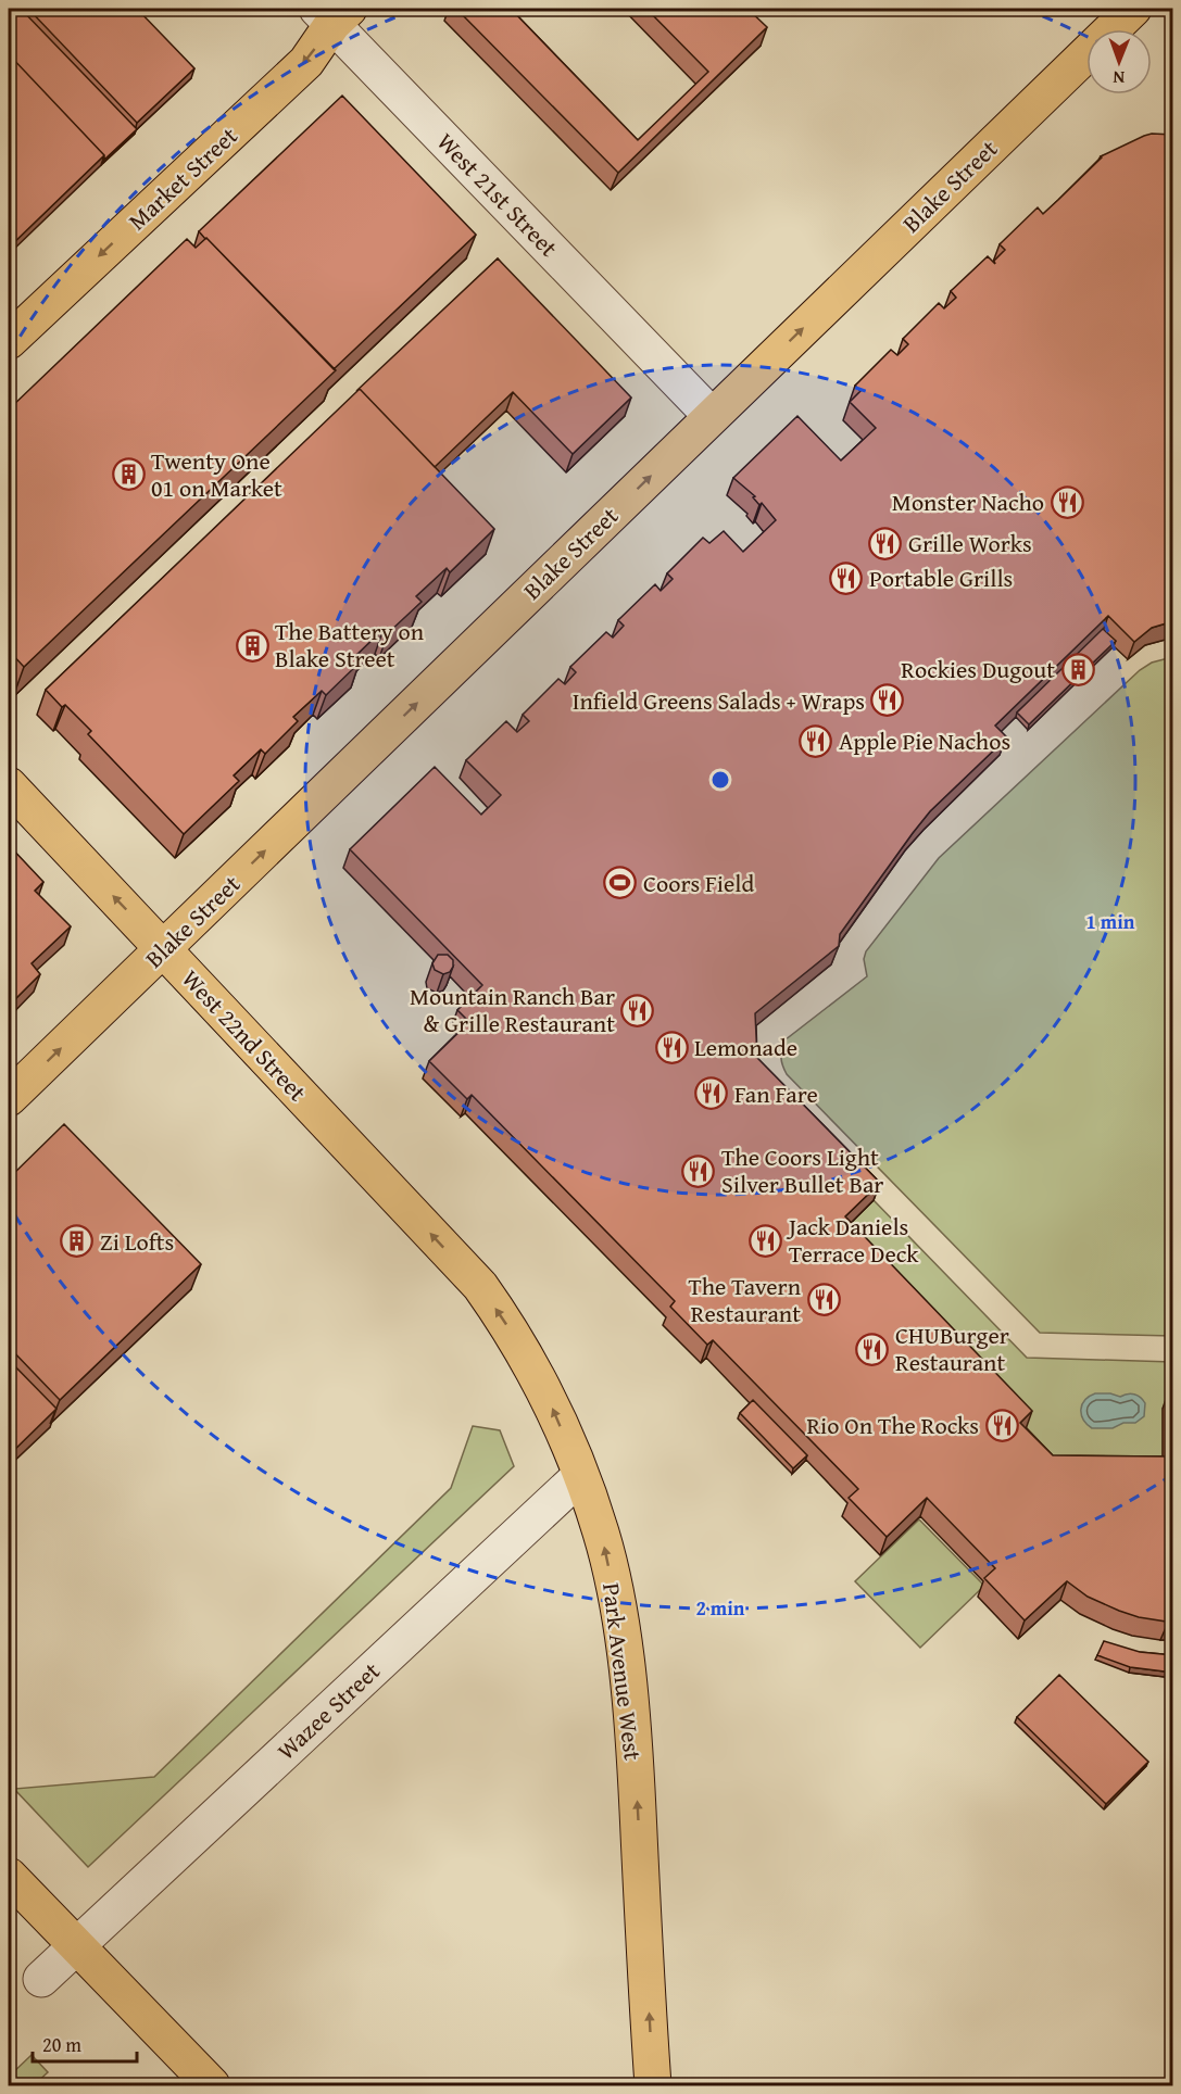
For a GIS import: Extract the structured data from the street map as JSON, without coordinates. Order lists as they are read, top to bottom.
{
  "streets": {
    "main road": [
      "Market Street",
      "Blake Street",
      "West 22nd Street",
      "Park Avenue West"
    ],
    "street": ["West 21st Street", "Wazee Street"]
  },
  "crossings": [
    ["Market Street", "West 21st Street"],
    ["Blake Street", "West 21st Street"],
    ["Blake Street", "West 22nd Street"],
    ["West 22nd Street", "Park Avenue West"],
    ["Park Avenue West", "Wazee Street"]
  ],
  "one_way": [
    "Market Street",
    "Blake Street",
    "West 22nd Street",
    "Park Avenue West"
  ],
  "places": {
    "building": [
      "Twenty One 01 on Market",
      "The Battery on Blake Street",
      "Rockies Dugout",
      "Zi Lofts"
    ],
    "restaurant": [
      "Monster Nacho",
      "Grille Works",
      "Portable Grills",
      "Infield Greens Salads + Wraps",
      "Apple Pie Nachos",
      "Mountain Ranch Bar & Grille Restaurant",
      "Lemonade",
      "Fan Fare",
      "The Coors Light Silver Bullet Bar",
      "Jack Daniels Terrace Deck",
      "The Tavern Restaurant",
      "CHUBurger Restaurant",
      "Rio On The Rocks"
    ],
    "sports": ["Coors Field"]
  },
  "scale_bar": "20 m",
  "north": "bottom",
  "rings": ["1 min", "2 min"]
}
